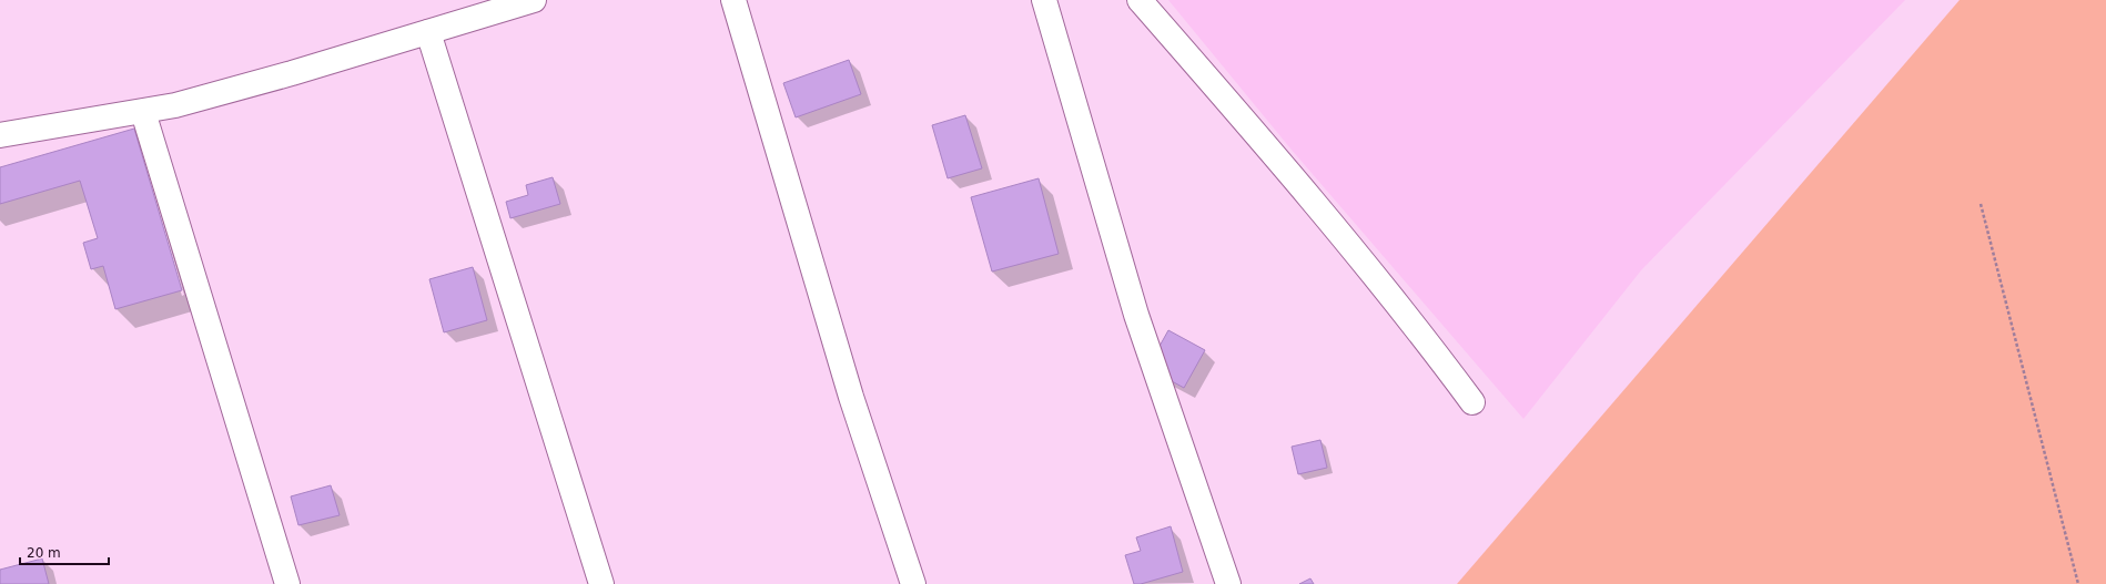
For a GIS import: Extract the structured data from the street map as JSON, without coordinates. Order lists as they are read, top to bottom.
{
  "scale_bar": "20 m"
}
